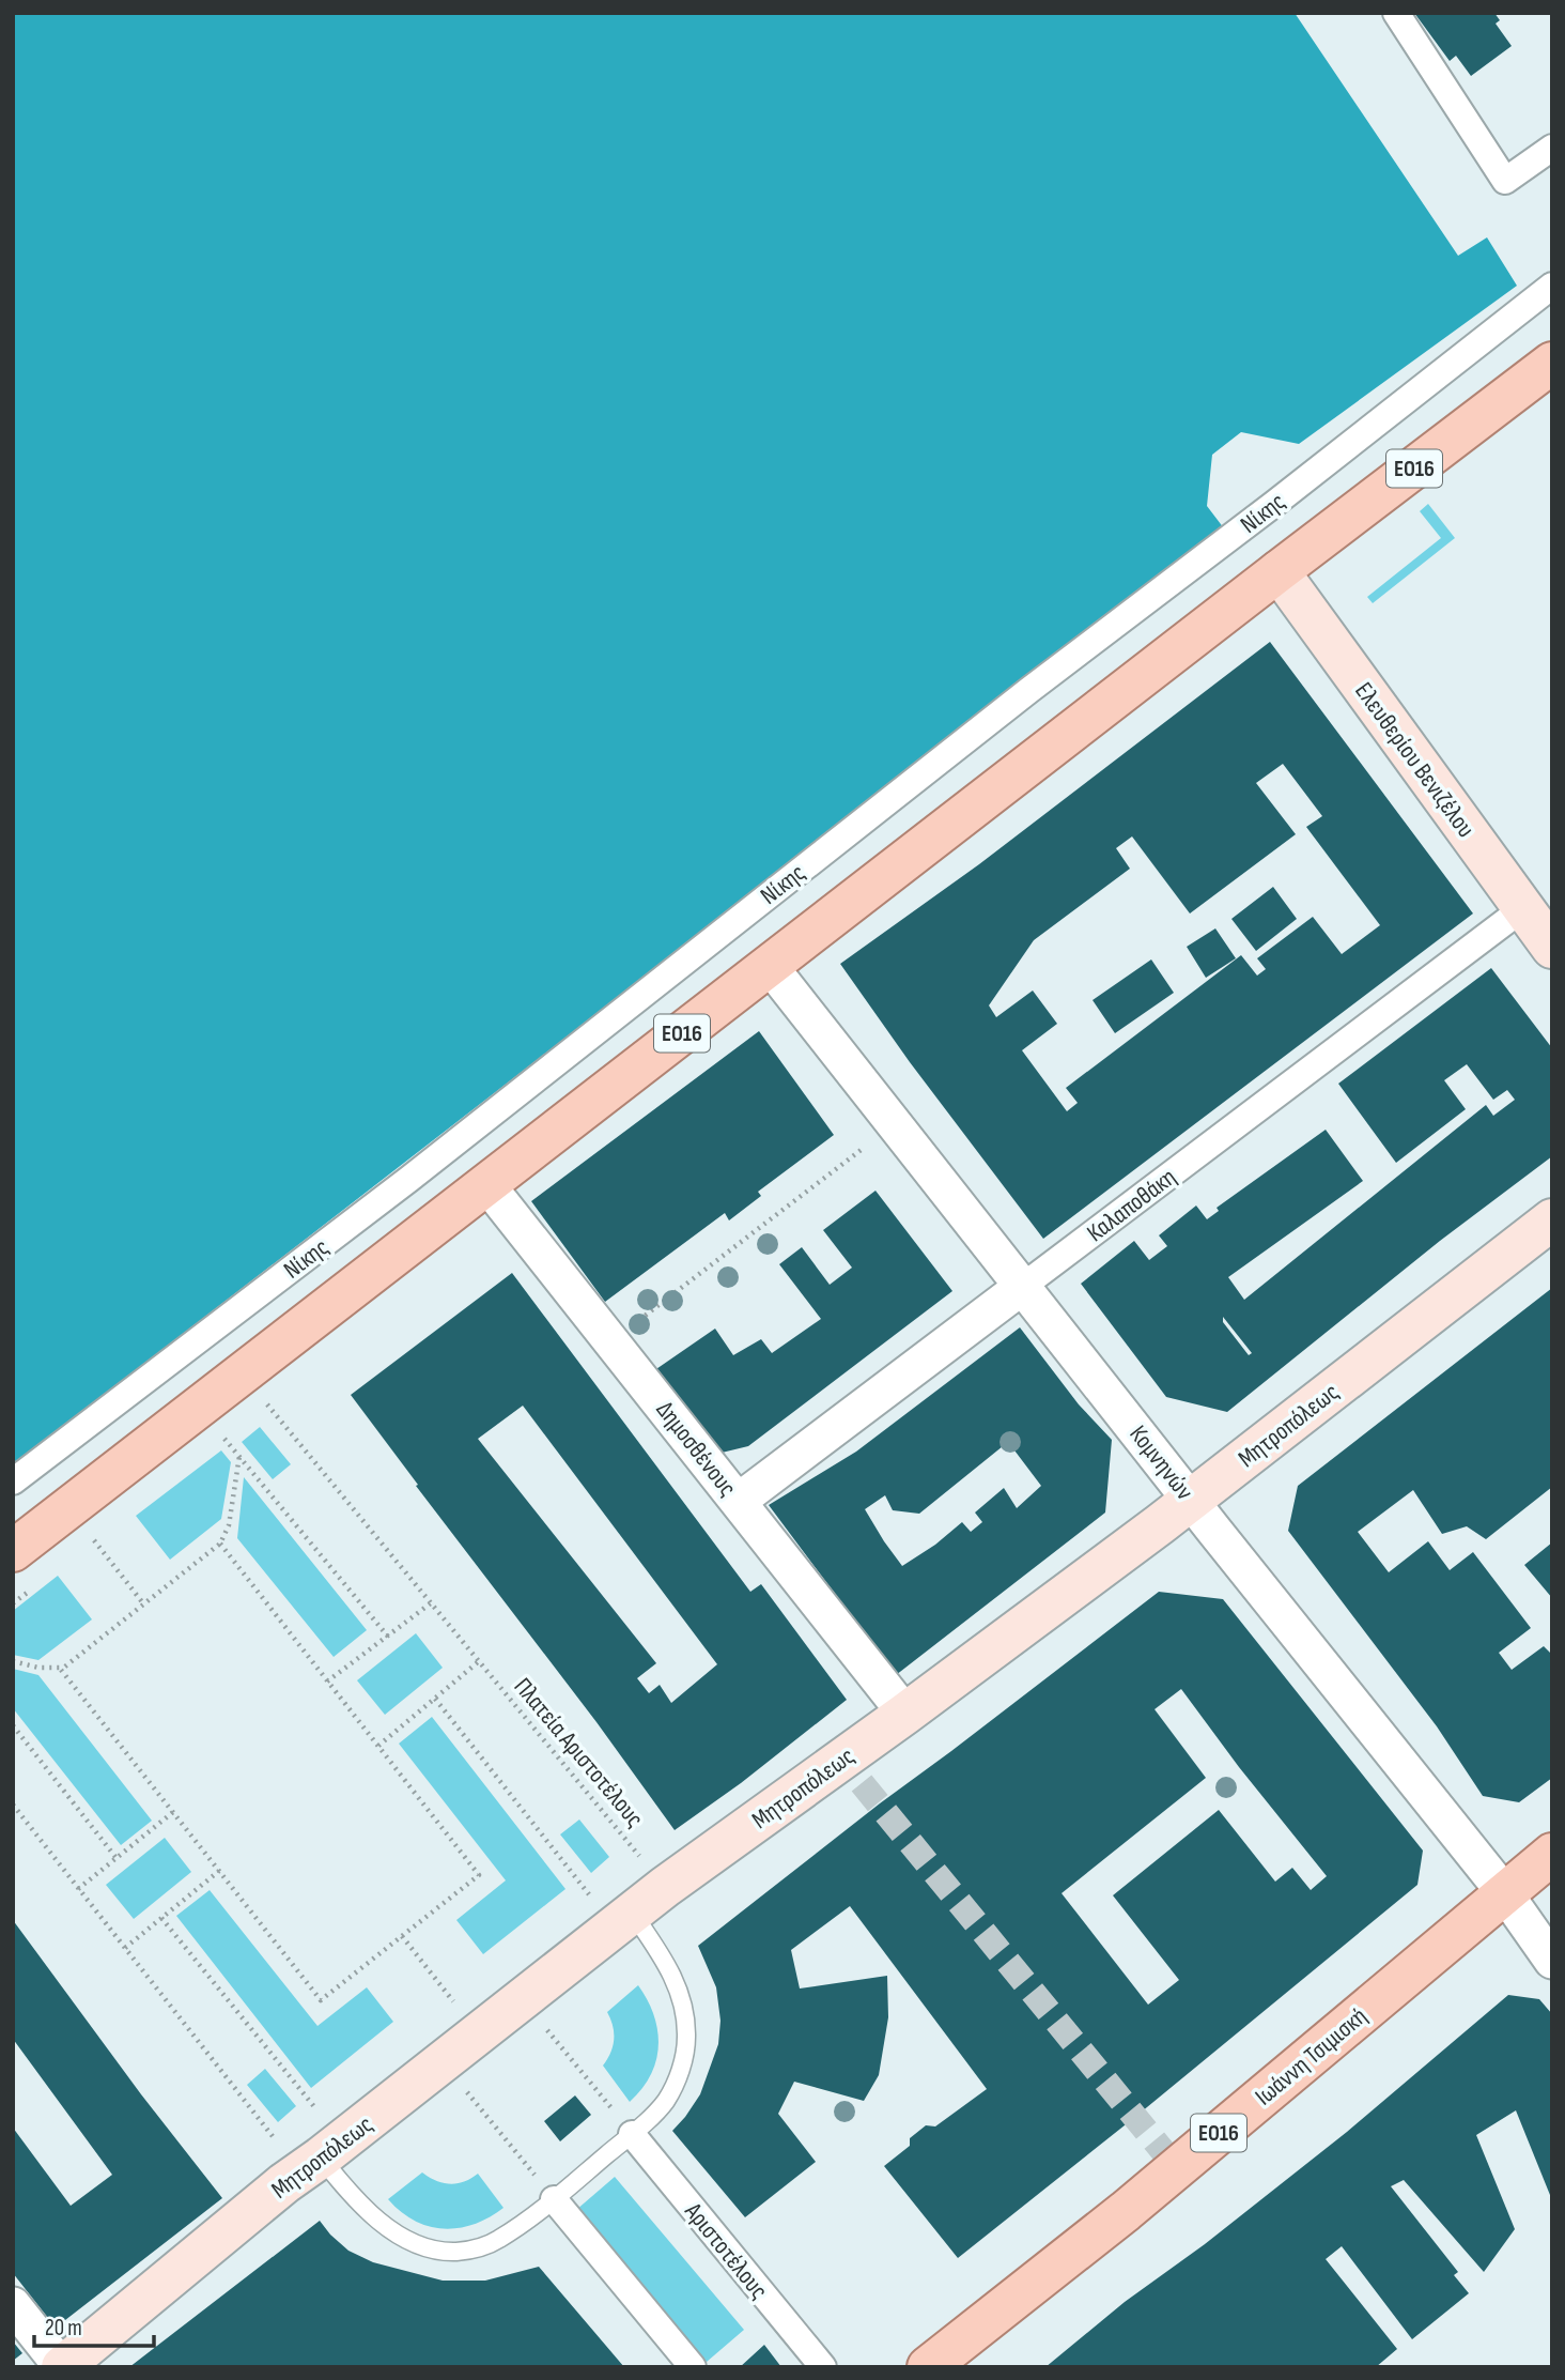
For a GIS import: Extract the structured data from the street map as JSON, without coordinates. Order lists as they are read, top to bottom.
{
  "streets": {
    "main road": [
      "ΕΟ16",
      "Ελευθερίου Βενιζέλου",
      "Μητροπόλεως",
      "Ιωάννη Τσιμισκή"
    ],
    "street": [
      "Νίκης",
      "Καλαποθάκη",
      "Δημοσθένους",
      "Κομνηνών",
      "Αριστοτέλους"
    ],
    "path": ["Πλατεία Αριστοτέλους"]
  },
  "crossings": [
    ["ΕΟ16", "Ελευθερίου Βενιζέλου"],
    ["ΕΟ16", "Δημοσθένους"],
    ["ΕΟ16", "Κομνηνών"],
    ["Ελευθερίου Βενιζέλου", "Καλαποθάκη"],
    ["Καλαποθάκη", "Δημοσθένους"],
    ["Καλαποθάκη", "Κομνηνών"],
    ["Μητροπόλεως", "Δημοσθένους"],
    ["Μητροπόλεως", "Κομνηνών"],
    ["Κομνηνών", "Ιωάννη Τσιμισκή"]
  ],
  "scale_bar": "20 m"
}
